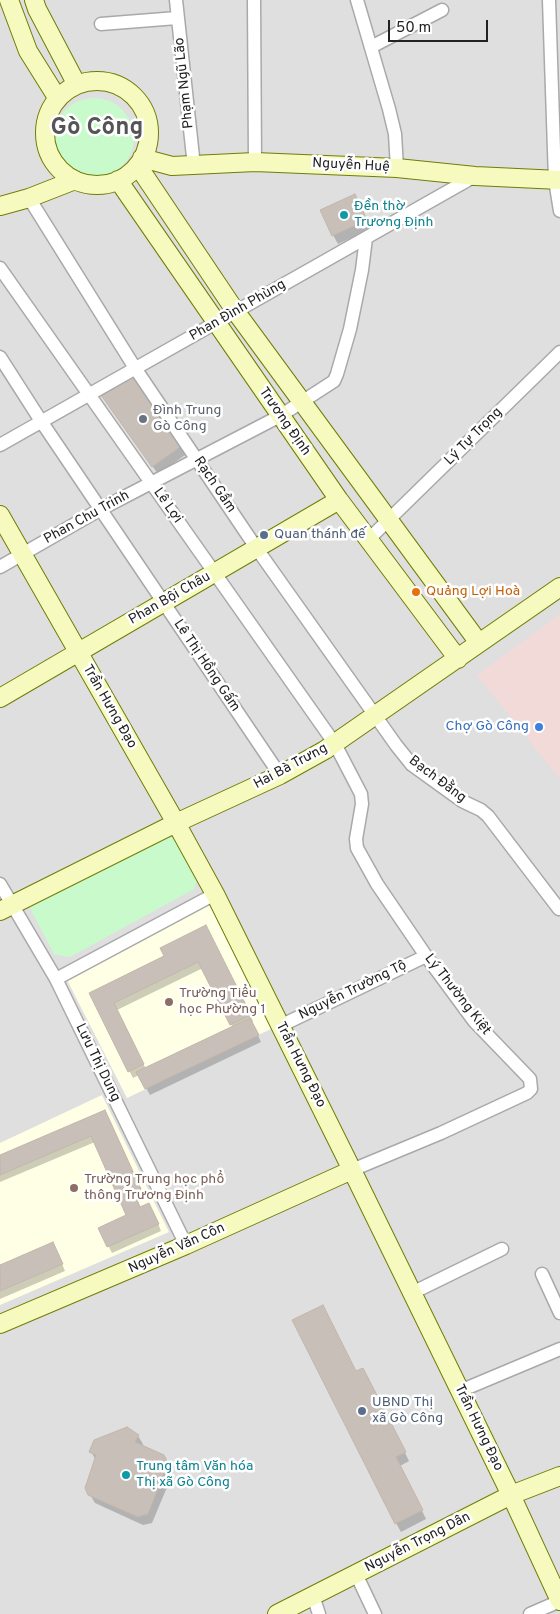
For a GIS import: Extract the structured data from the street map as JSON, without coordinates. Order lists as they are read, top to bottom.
{
  "streets": {
    "street": [
      "Phạm Ngũ Lão",
      "Nguyễn Huệ",
      "Phan Đình Phùng",
      "Trương Định",
      "Lý Tự Trọng",
      "Rạch Gầm",
      "Lê Lợi",
      "Phan Chu Trinh",
      "Phan Bội Châu",
      "Lê Thị Hồng Gấm",
      "Trần Hưng Đạo",
      "Hai Bà Trưng",
      "Bạch Đằng",
      "Nguyễn Trường Tộ",
      "Lý Thường Kiệt",
      "Lưu Thị Dung",
      "Nguyễn Văn Côn",
      "Nguyễn Trọng Dân"
    ]
  },
  "crossings": [
    ["Phạm Ngũ Lão", "Nguyễn Huệ"],
    ["Nguyễn Huệ", "Phan Đình Phùng"],
    ["Nguyễn Huệ", "Trương Định"],
    ["Phan Đình Phùng", "Trương Định"],
    ["Phan Đình Phùng", "Rạch Gầm"],
    ["Phan Đình Phùng", "Lê Lợi"],
    ["Phan Đình Phùng", "Phan Chu Trinh"],
    ["Phan Đình Phùng", "Lê Thị Hồng Gấm"],
    ["Trương Định", "Lý Tự Trọng"],
    ["Trương Định", "Phan Chu Trinh"],
    ["Trương Định", "Phan Bội Châu"],
    ["Trương Định", "Hai Bà Trưng"],
    ["Rạch Gầm", "Phan Chu Trinh"],
    ["Rạch Gầm", "Phan Bội Châu"],
    ["Rạch Gầm", "Hai Bà Trưng"],
    ["Rạch Gầm", "Bạch Đằng"],
    ["Lê Lợi", "Phan Chu Trinh"],
    ["Lê Lợi", "Phan Bội Châu"],
    ["Lê Lợi", "Hai Bà Trưng"],
    ["Lê Lợi", "Lý Thường Kiệt"],
    ["Phan Chu Trinh", "Lê Thị Hồng Gấm"],
    ["Phan Chu Trinh", "Trần Hưng Đạo"],
    ["Phan Bội Châu", "Lê Thị Hồng Gấm"],
    ["Phan Bội Châu", "Trần Hưng Đạo"],
    ["Lê Thị Hồng Gấm", "Hai Bà Trưng"],
    ["Trần Hưng Đạo", "Hai Bà Trưng"],
    ["Trần Hưng Đạo", "Nguyễn Trường Tộ"],
    ["Trần Hưng Đạo", "Lý Thường Kiệt"],
    ["Trần Hưng Đạo", "Nguyễn Văn Côn"],
    ["Trần Hưng Đạo", "Nguyễn Trọng Dân"],
    ["Hai Bà Trưng", "Bạch Đằng"],
    ["Hai Bà Trưng", "Lý Thường Kiệt"],
    ["Hai Bà Trưng", "Lưu Thị Dung"],
    ["Nguyễn Trường Tộ", "Lý Thường Kiệt"],
    ["Lý Thường Kiệt", "Nguyễn Văn Côn"],
    ["Lưu Thị Dung", "Nguyễn Văn Côn"]
  ],
  "districts": ["Gò Công"],
  "places": [
    "Đền thờ Trương Định",
    "Đình Trung Gò Công",
    "Quan thánh đế",
    "Quảng Lợi Hoà",
    "Chợ Gò Công",
    "Trường Tiểu học Phường 1",
    "Trường Trung học phổ thông Trương Định",
    "UBND Thị xã Gò Công",
    "Trung tâm Văn hóa Thị xã Gò Công"
  ],
  "scale_bar": "50 m"
}
